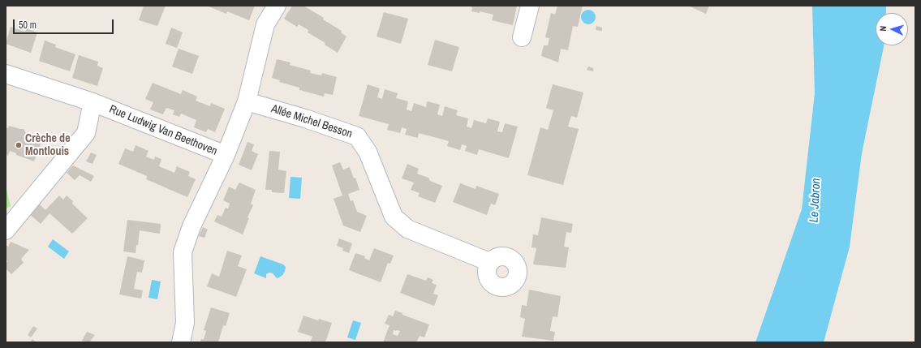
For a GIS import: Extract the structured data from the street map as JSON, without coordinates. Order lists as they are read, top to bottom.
{
  "streets": {
    "street": ["Allée Michel Besson", "Rue Ludwig Van Beethoven"]
  },
  "water": ["Le Jabron"],
  "places": ["Crèche de Montlouis"],
  "scale_bar": "50 m",
  "north": "left"
}
